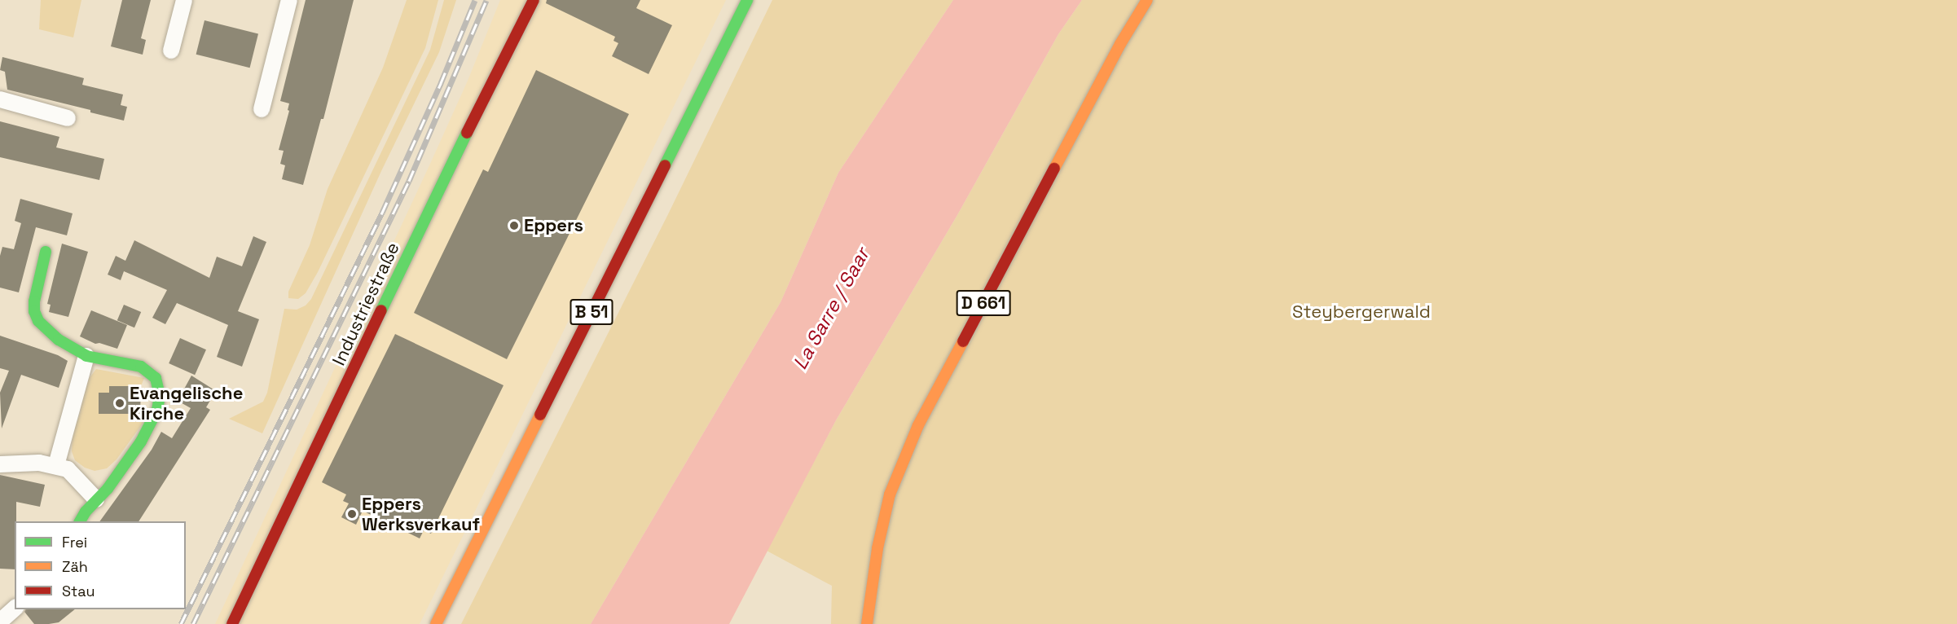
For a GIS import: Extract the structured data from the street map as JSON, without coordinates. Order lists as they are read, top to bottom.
{
  "streets": {
    "main road": ["D 661", "Industriestraße", "B 51"]
  },
  "water": ["La Sarre / Saar"],
  "parks": ["Steybergerwald"],
  "places": ["Eppers", "Evangelische Kirche", "Eppers Werksverkauf"],
  "legend": ["Frei", "Zäh", "Stau"]
}
